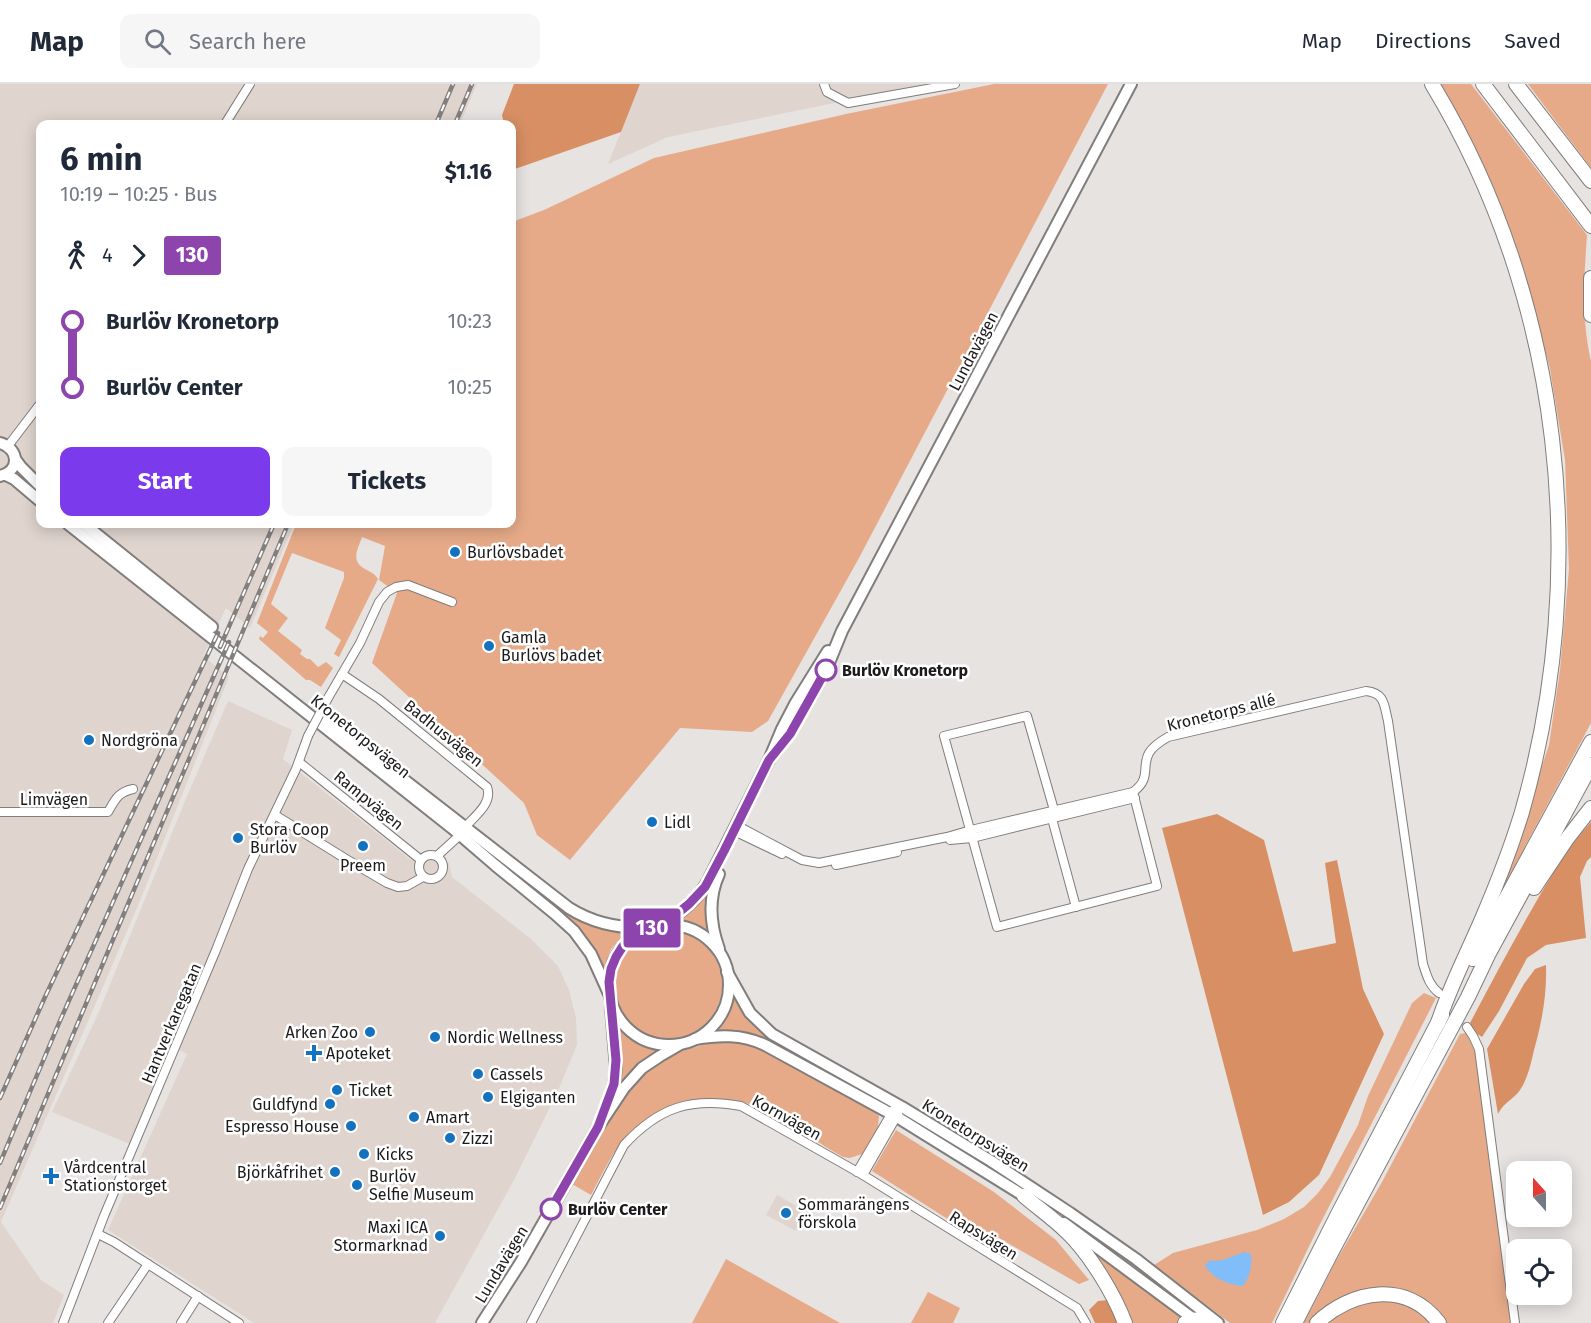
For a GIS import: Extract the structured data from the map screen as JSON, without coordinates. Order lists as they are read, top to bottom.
{
  "streets": {
    "main road": ["Lundavägen", "Kronetorpsvägen"],
    "street": [
      "Kronetorps allé",
      "Badhusvägen",
      "Limvägen",
      "Rampvägen",
      "Hantverkaregatan",
      "Kornvägen",
      "Rapsvägen"
    ]
  },
  "crossings": [
    ["Lundavägen", "Kronetorpsvägen"],
    ["Badhusvägen", "Kronetorpsvägen"],
    ["Badhusvägen", "Hantverkaregatan"],
    ["Rampvägen", "Hantverkaregatan"],
    ["Kornvägen", "Rapsvägen"]
  ],
  "places": {
    "other": [
      "Burlövsbadet",
      "Gamla Burlövs badet",
      "Burlöv Kronetorp",
      "Nordgröna",
      "Lidl",
      "Stora Coop Burlöv",
      "Preem",
      "Arken Zoo",
      "Nordic Wellness",
      "Cassels",
      "Ticket",
      "Elgiganten",
      "Guldfynd",
      "Amart",
      "Espresso House",
      "Zizzi",
      "Kicks",
      "Björkåfrihet",
      "Burlöv Selfie Museum",
      "Burlöv Center",
      "Sommarängens förskola",
      "Maxi ICA Stormarknad"
    ],
    "health": ["Apoteket", "Vårdcentral Stationstorget"]
  },
  "lines": ["bus line 130"],
  "north": "top",
  "page": {
    "header": "Map",
    "search": "Search here",
    "nav": ["Map", "Directions", "Saved"],
    "on_map": "130",
    "heading": ["6 min", "10:19 – 10:25 · Bus", "$1.16"],
    "legs": ["4", "130"],
    "list": [
      {
        "name": "Burlöv Kronetorp",
        "value": "10:23"
      },
      {
        "name": "Burlöv Center",
        "value": "10:25"
      }
    ],
    "buttons": ["Start", "Tickets"]
  }
}
